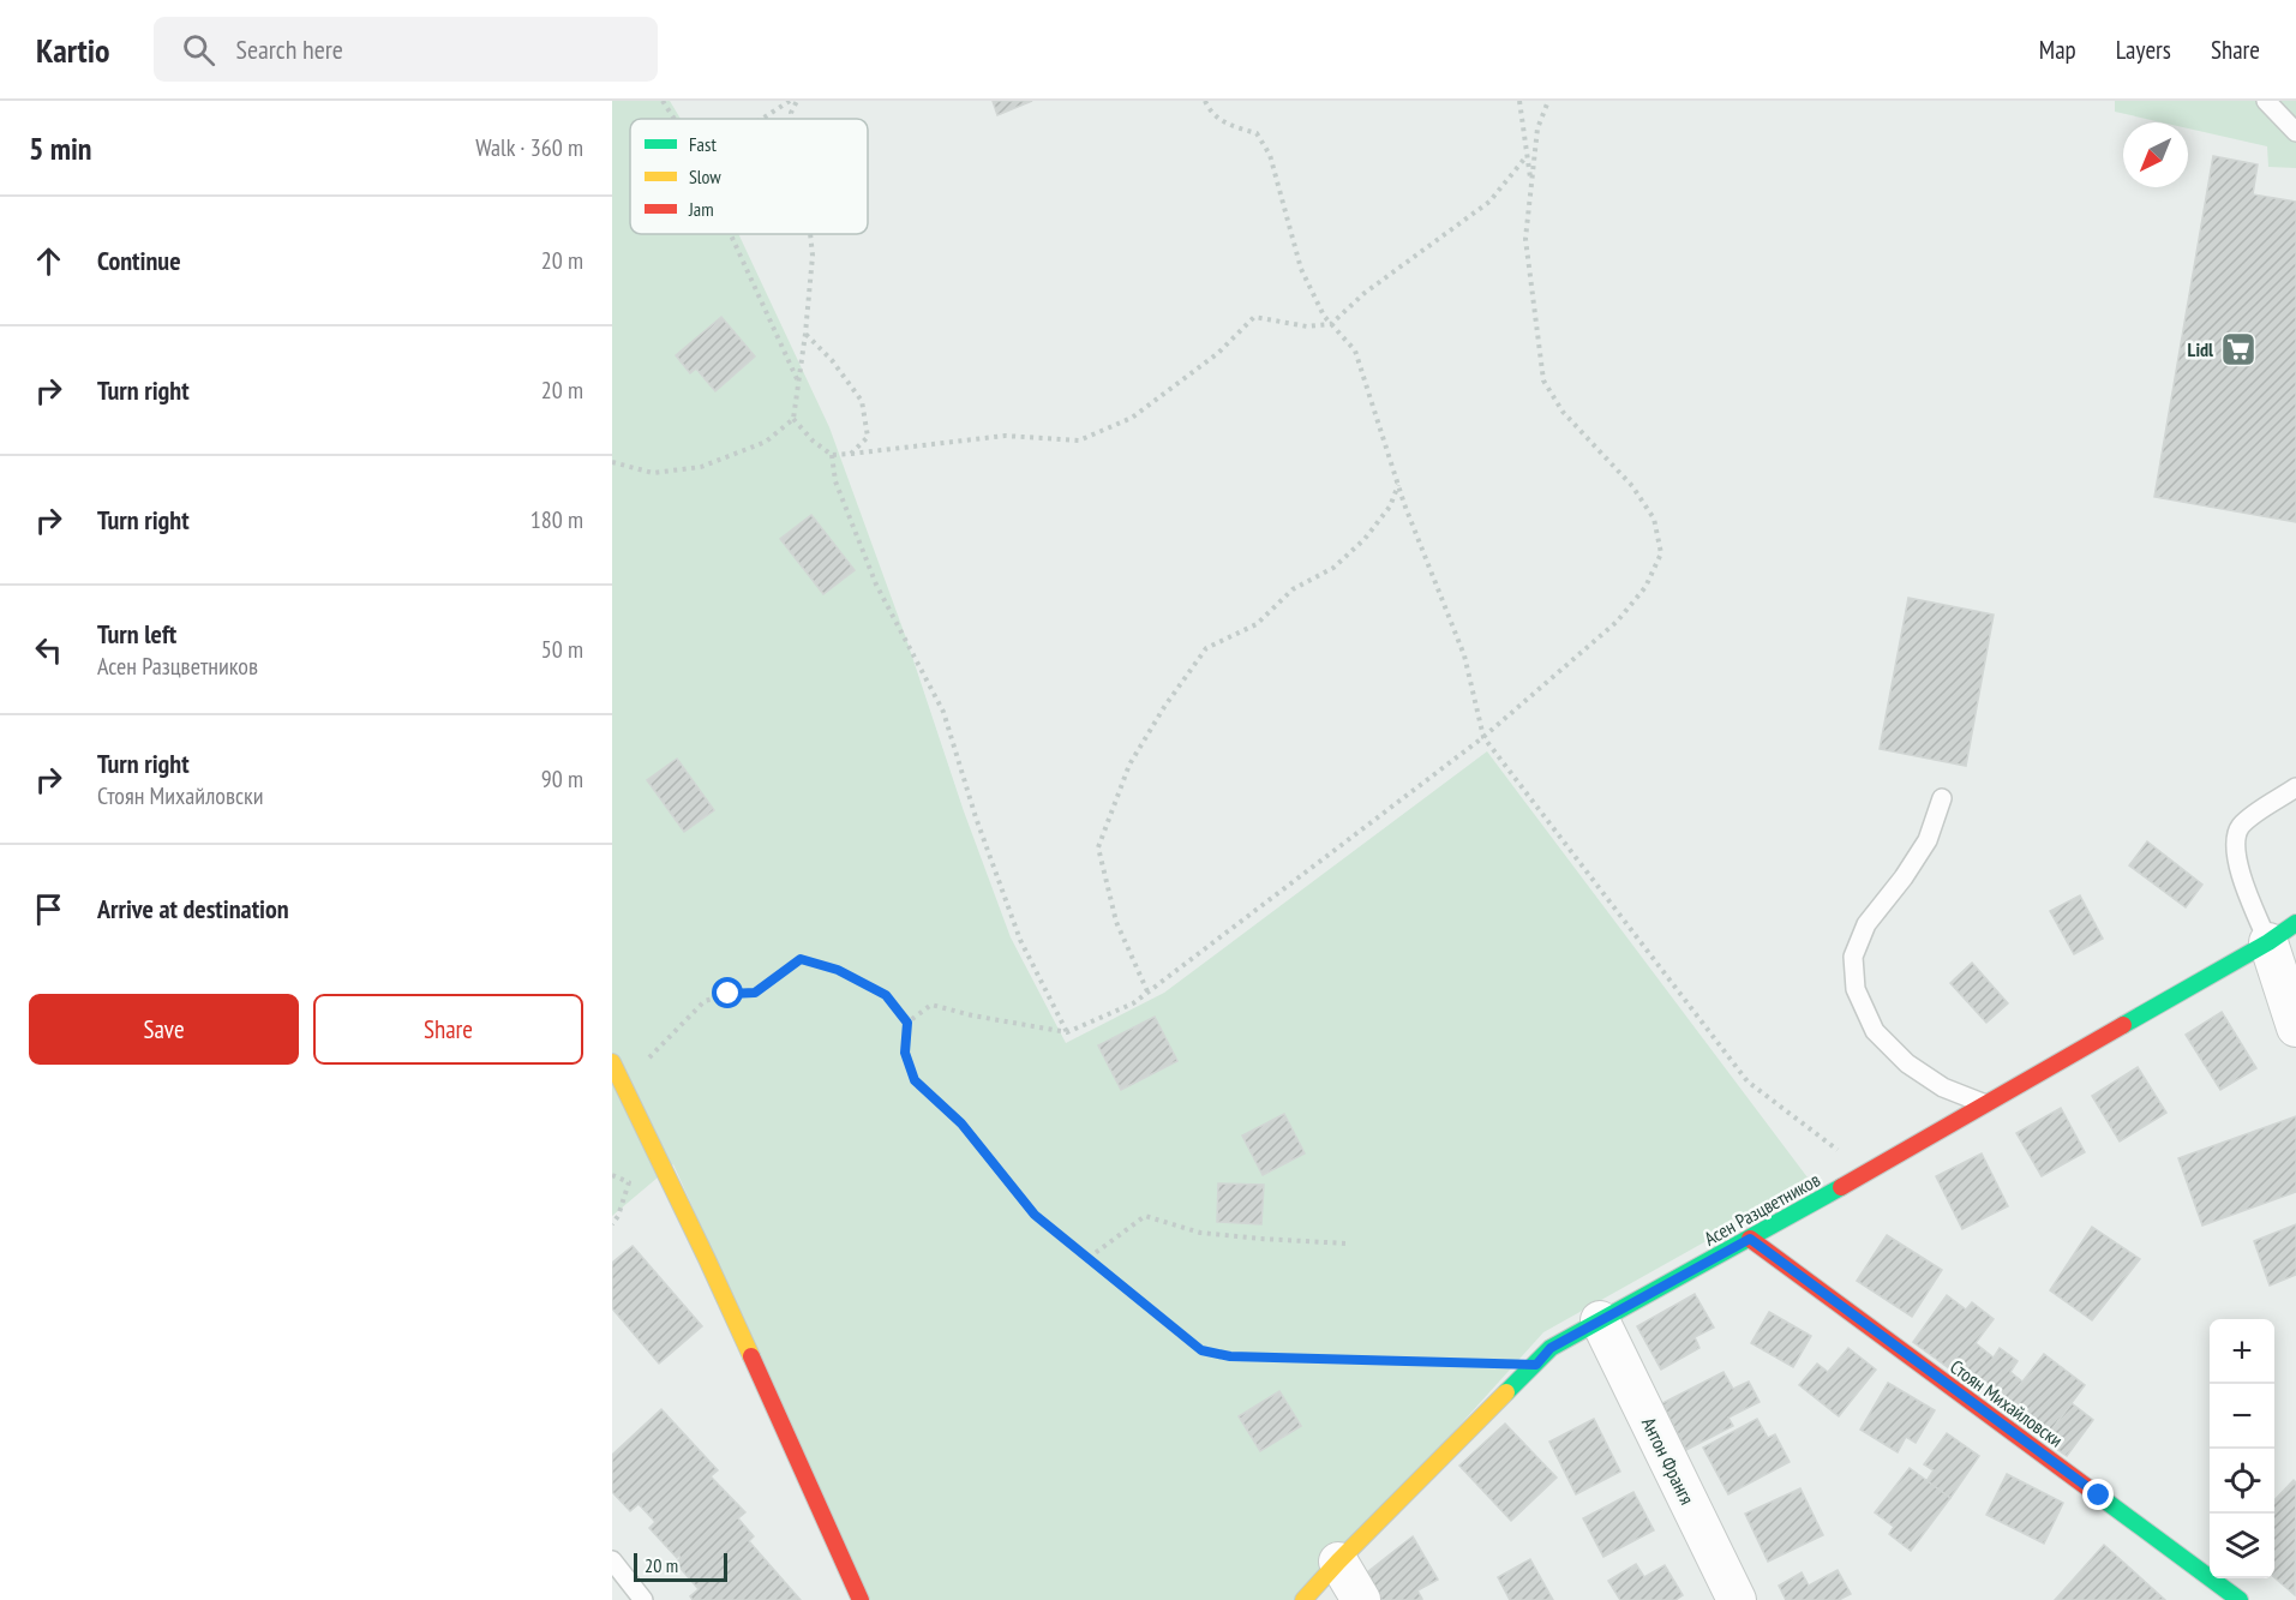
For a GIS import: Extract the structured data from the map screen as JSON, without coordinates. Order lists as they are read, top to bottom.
{
  "streets": {
    "street": ["Асен Разцветников", "Стоян Михайловски", "Антон Франгя"]
  },
  "crossings": [
    ["Асен Разцветников", "Стоян Михайловски"],
    ["Асен Разцветников", "Антон Франгя"]
  ],
  "places": {
    "supermarket": ["Lidl"]
  },
  "legend": ["Fast", "Slow", "Jam"],
  "scale_bar": "20 m",
  "north": "bottom left",
  "page": {
    "header": "Kartio",
    "search": "Search here",
    "nav": ["Map", "Layers", "Share"],
    "heading": ["5 min", "Walk · 360 m"],
    "list": [
      ["Continue", "20 m"],
      ["Turn right", "20 m"],
      ["Turn right", "180 m"],
      ["Turn left", "Асен Разцветников", "50 m"],
      ["Turn right", "Стоян Михайловски", "90 m"],
      "Arrive at destination"
    ],
    "buttons": ["Save", "Share"],
    "map_buttons": ["+", "−"],
    "scale": "20 m"
  }
}
